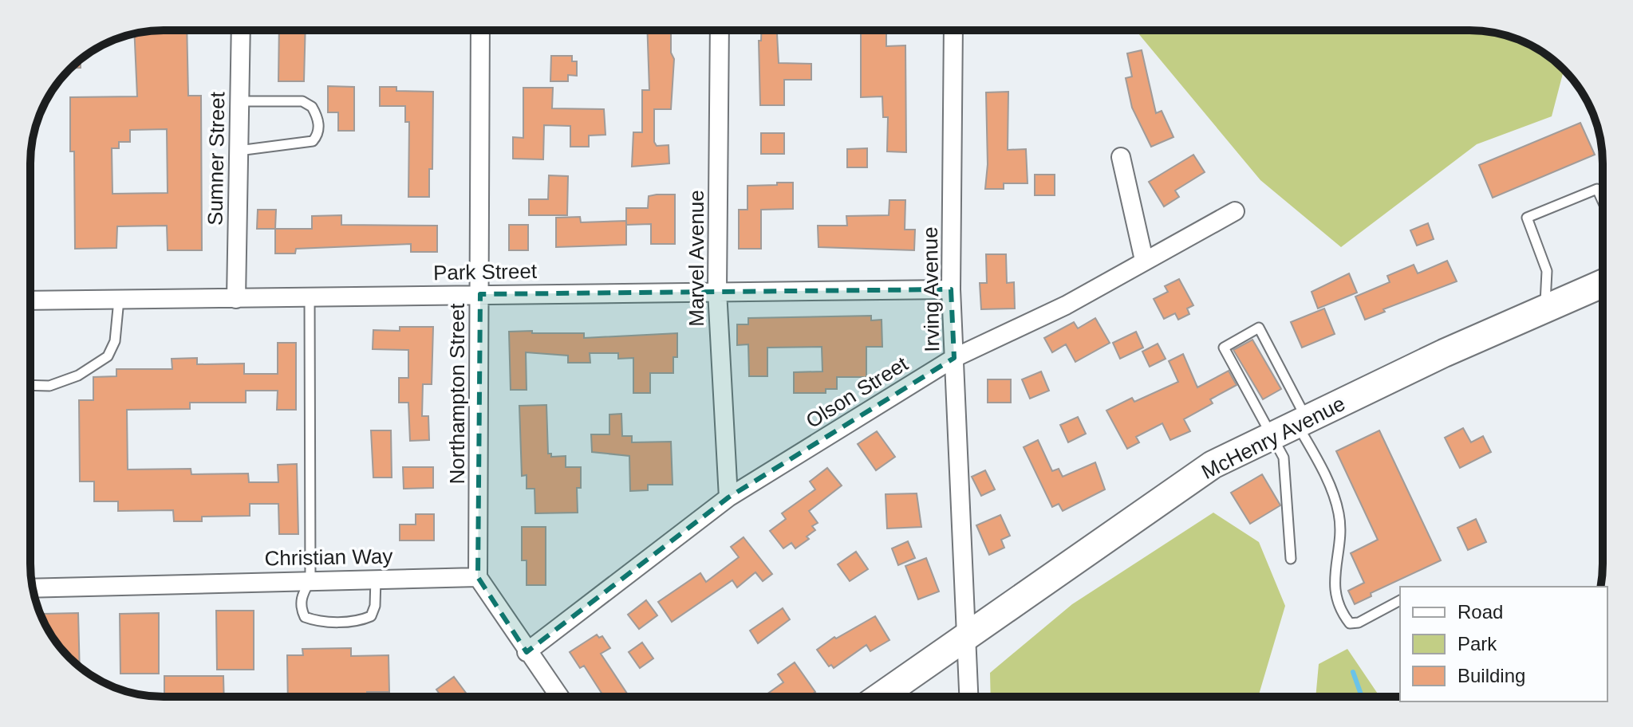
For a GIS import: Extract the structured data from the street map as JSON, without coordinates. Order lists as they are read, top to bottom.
{
  "streets": {
    "main road": ["McHenry Avenue"],
    "street": [
      "Sumner Street",
      "Marvel Avenue",
      "Park Street",
      "Irving Avenue",
      "Olson Street",
      "Northampton Street",
      "Christian Way"
    ]
  },
  "crossings": [
    ["Sumner Street", "Park Street"],
    ["Marvel Avenue", "Park Street"],
    ["Marvel Avenue", "Olson Street"],
    ["Park Street", "Irving Avenue"],
    ["Park Street", "Northampton Street"],
    ["Irving Avenue", "Olson Street"],
    ["Irving Avenue", "McHenry Avenue"],
    ["Northampton Street", "Christian Way"]
  ],
  "legend": ["Road", "Park", "Building"]
}
